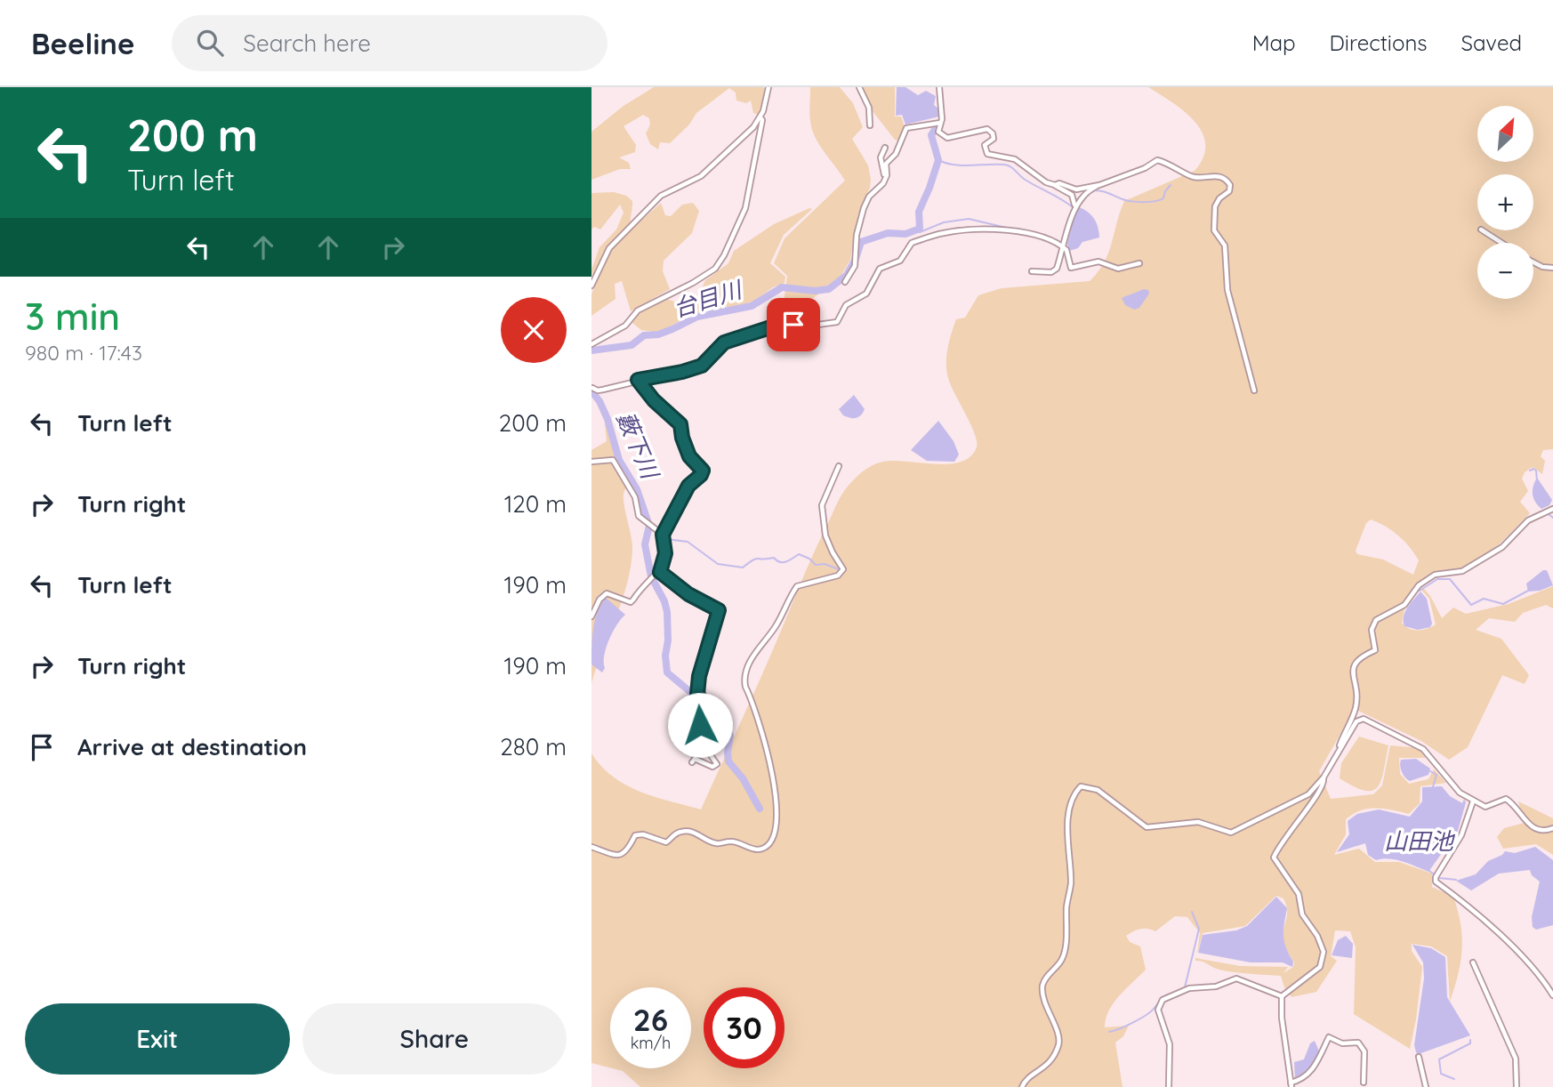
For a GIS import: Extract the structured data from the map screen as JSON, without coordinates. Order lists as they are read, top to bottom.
{
  "water": ["台目川", "藪下川", "山田池"],
  "north": "top right",
  "page": {
    "header": "Beeline",
    "search": "Search here",
    "nav": ["Map", "Directions", "Saved"],
    "turn": ["200 m", "Turn left"],
    "map_buttons": ["+", "−"],
    "heading": ["3 min", "980 m · 17:43"],
    "list": [
      {
        "name": "Turn left",
        "value": "200 m"
      },
      {
        "name": "Turn right",
        "value": "120 m"
      },
      {
        "name": "Turn left",
        "value": "190 m"
      },
      {
        "name": "Turn right",
        "value": "190 m"
      },
      {
        "name": "Arrive at destination",
        "value": "280 m"
      }
    ],
    "speed": "26 km/h",
    "limit": "30",
    "buttons": ["Exit", "Share"]
  }
}
